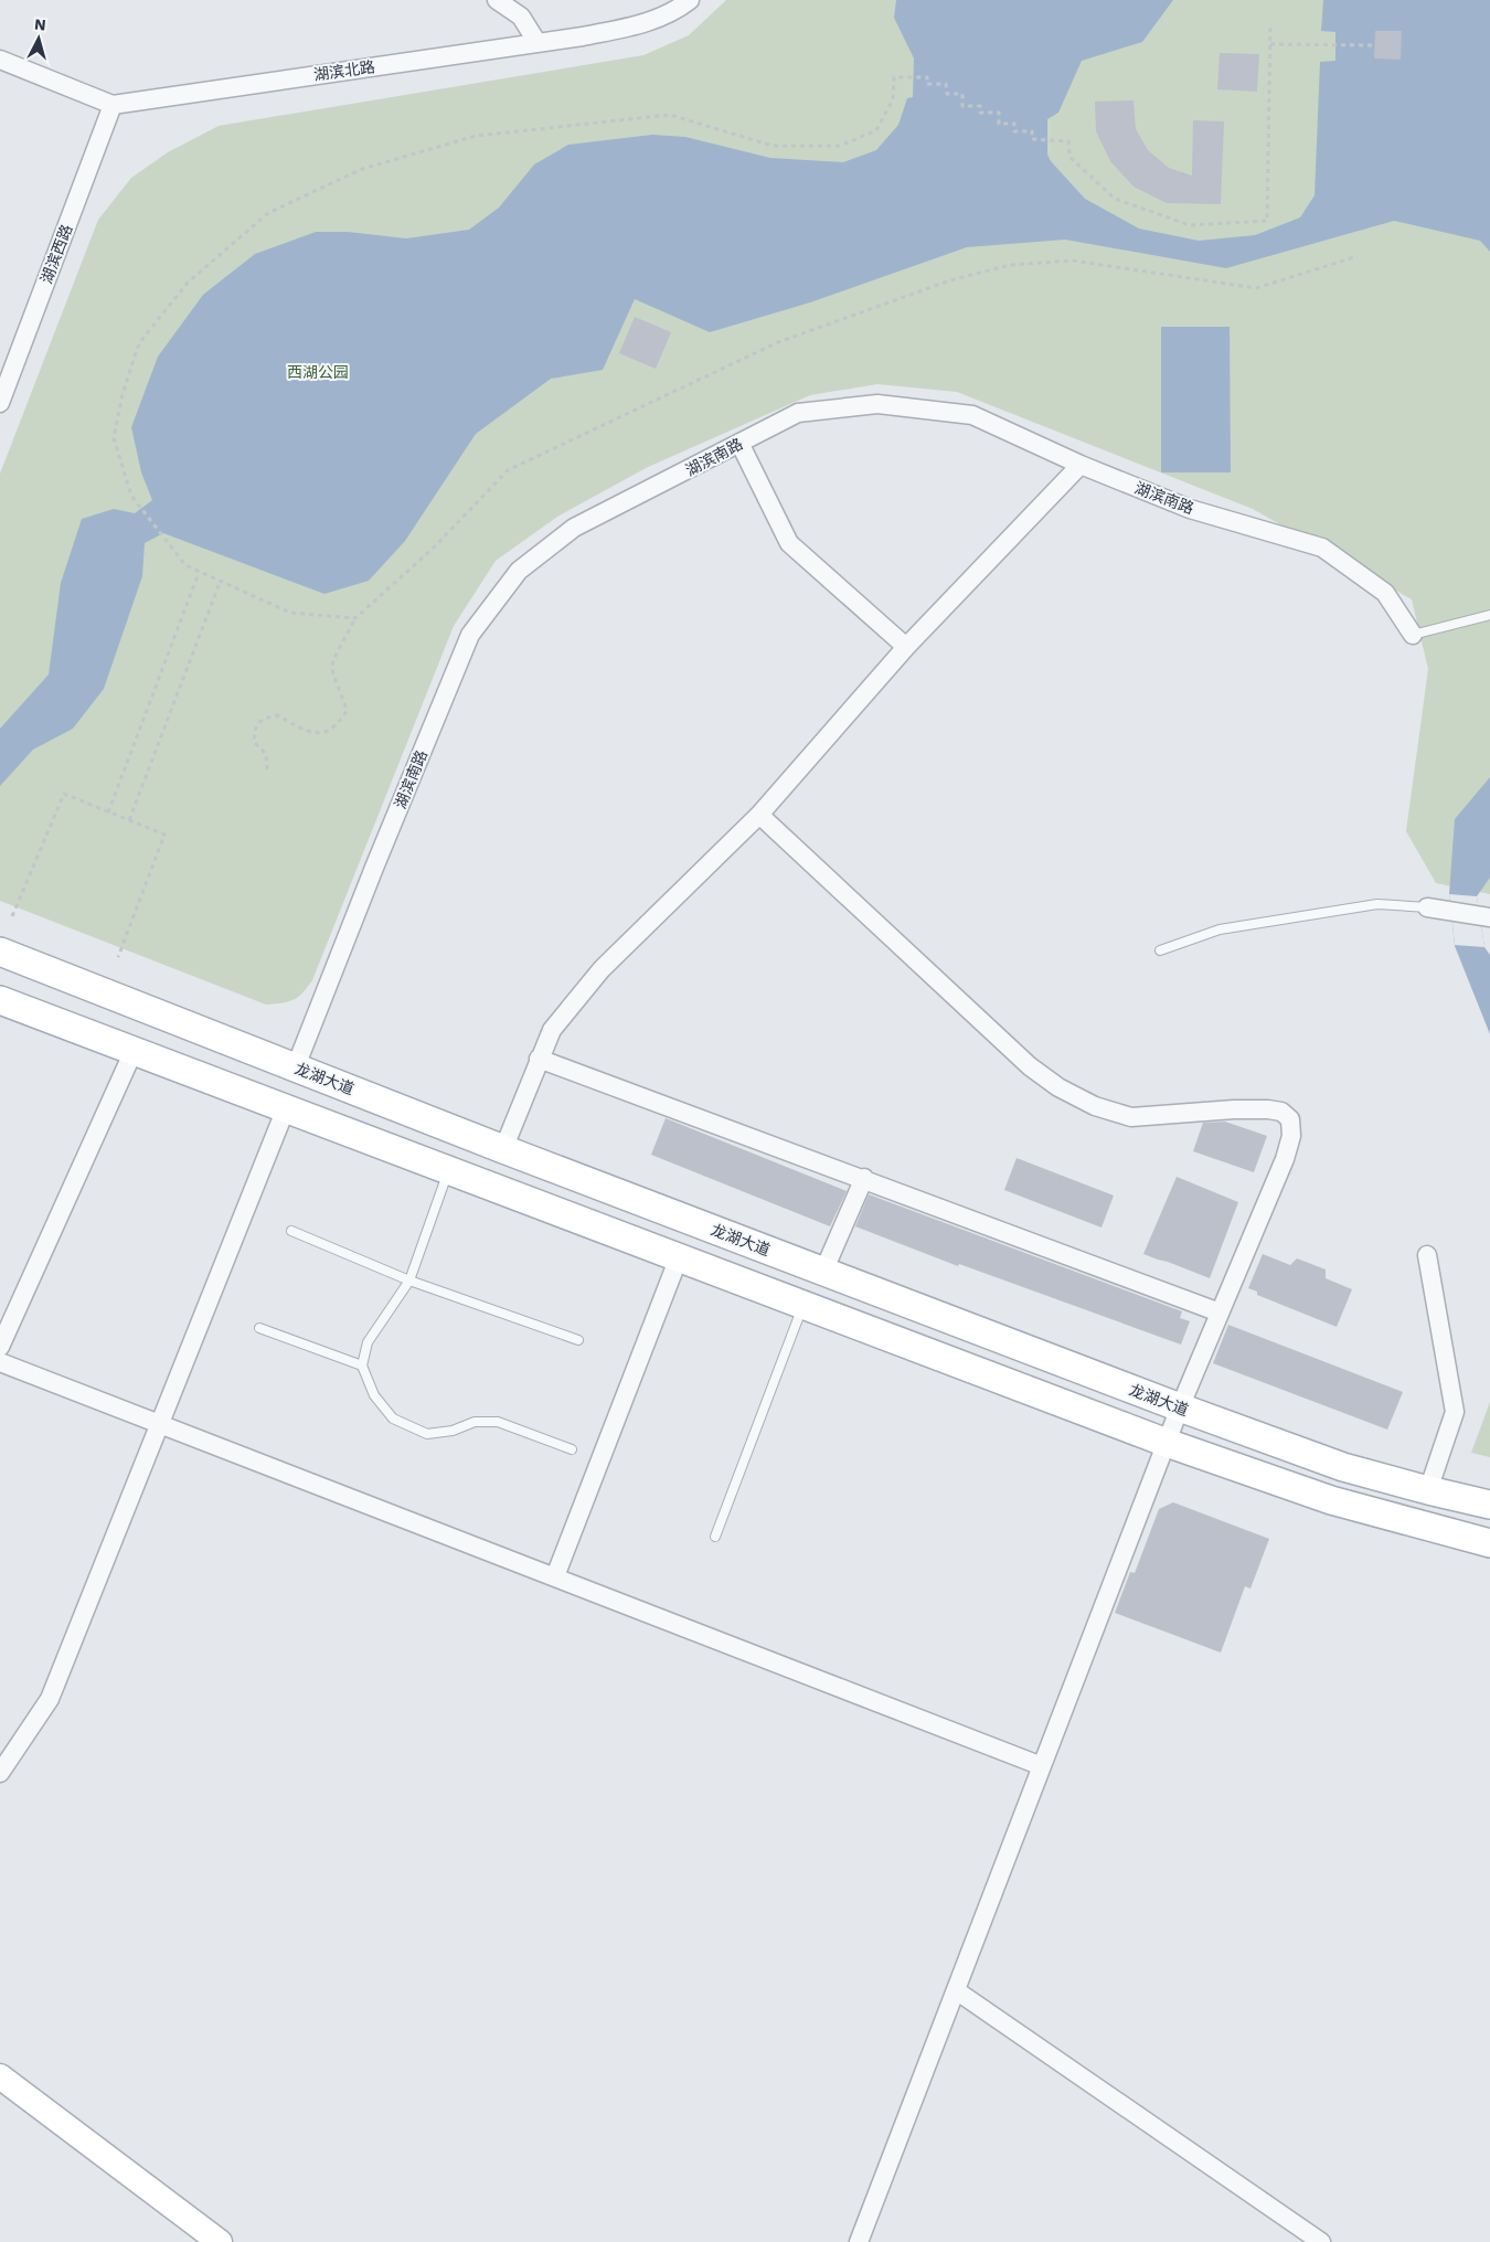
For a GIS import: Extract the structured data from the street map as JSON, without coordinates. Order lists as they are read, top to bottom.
{
  "streets": {
    "main road": ["龙湖大道"],
    "street": ["湖滨北路", "湖滨西路", "湖滨南路"]
  },
  "crossings": [
    ["湖滨北路", "湖滨西路"],
    ["湖滨南路", "龙湖大道"]
  ],
  "parks": ["西湖公园"],
  "north": "top"
}
